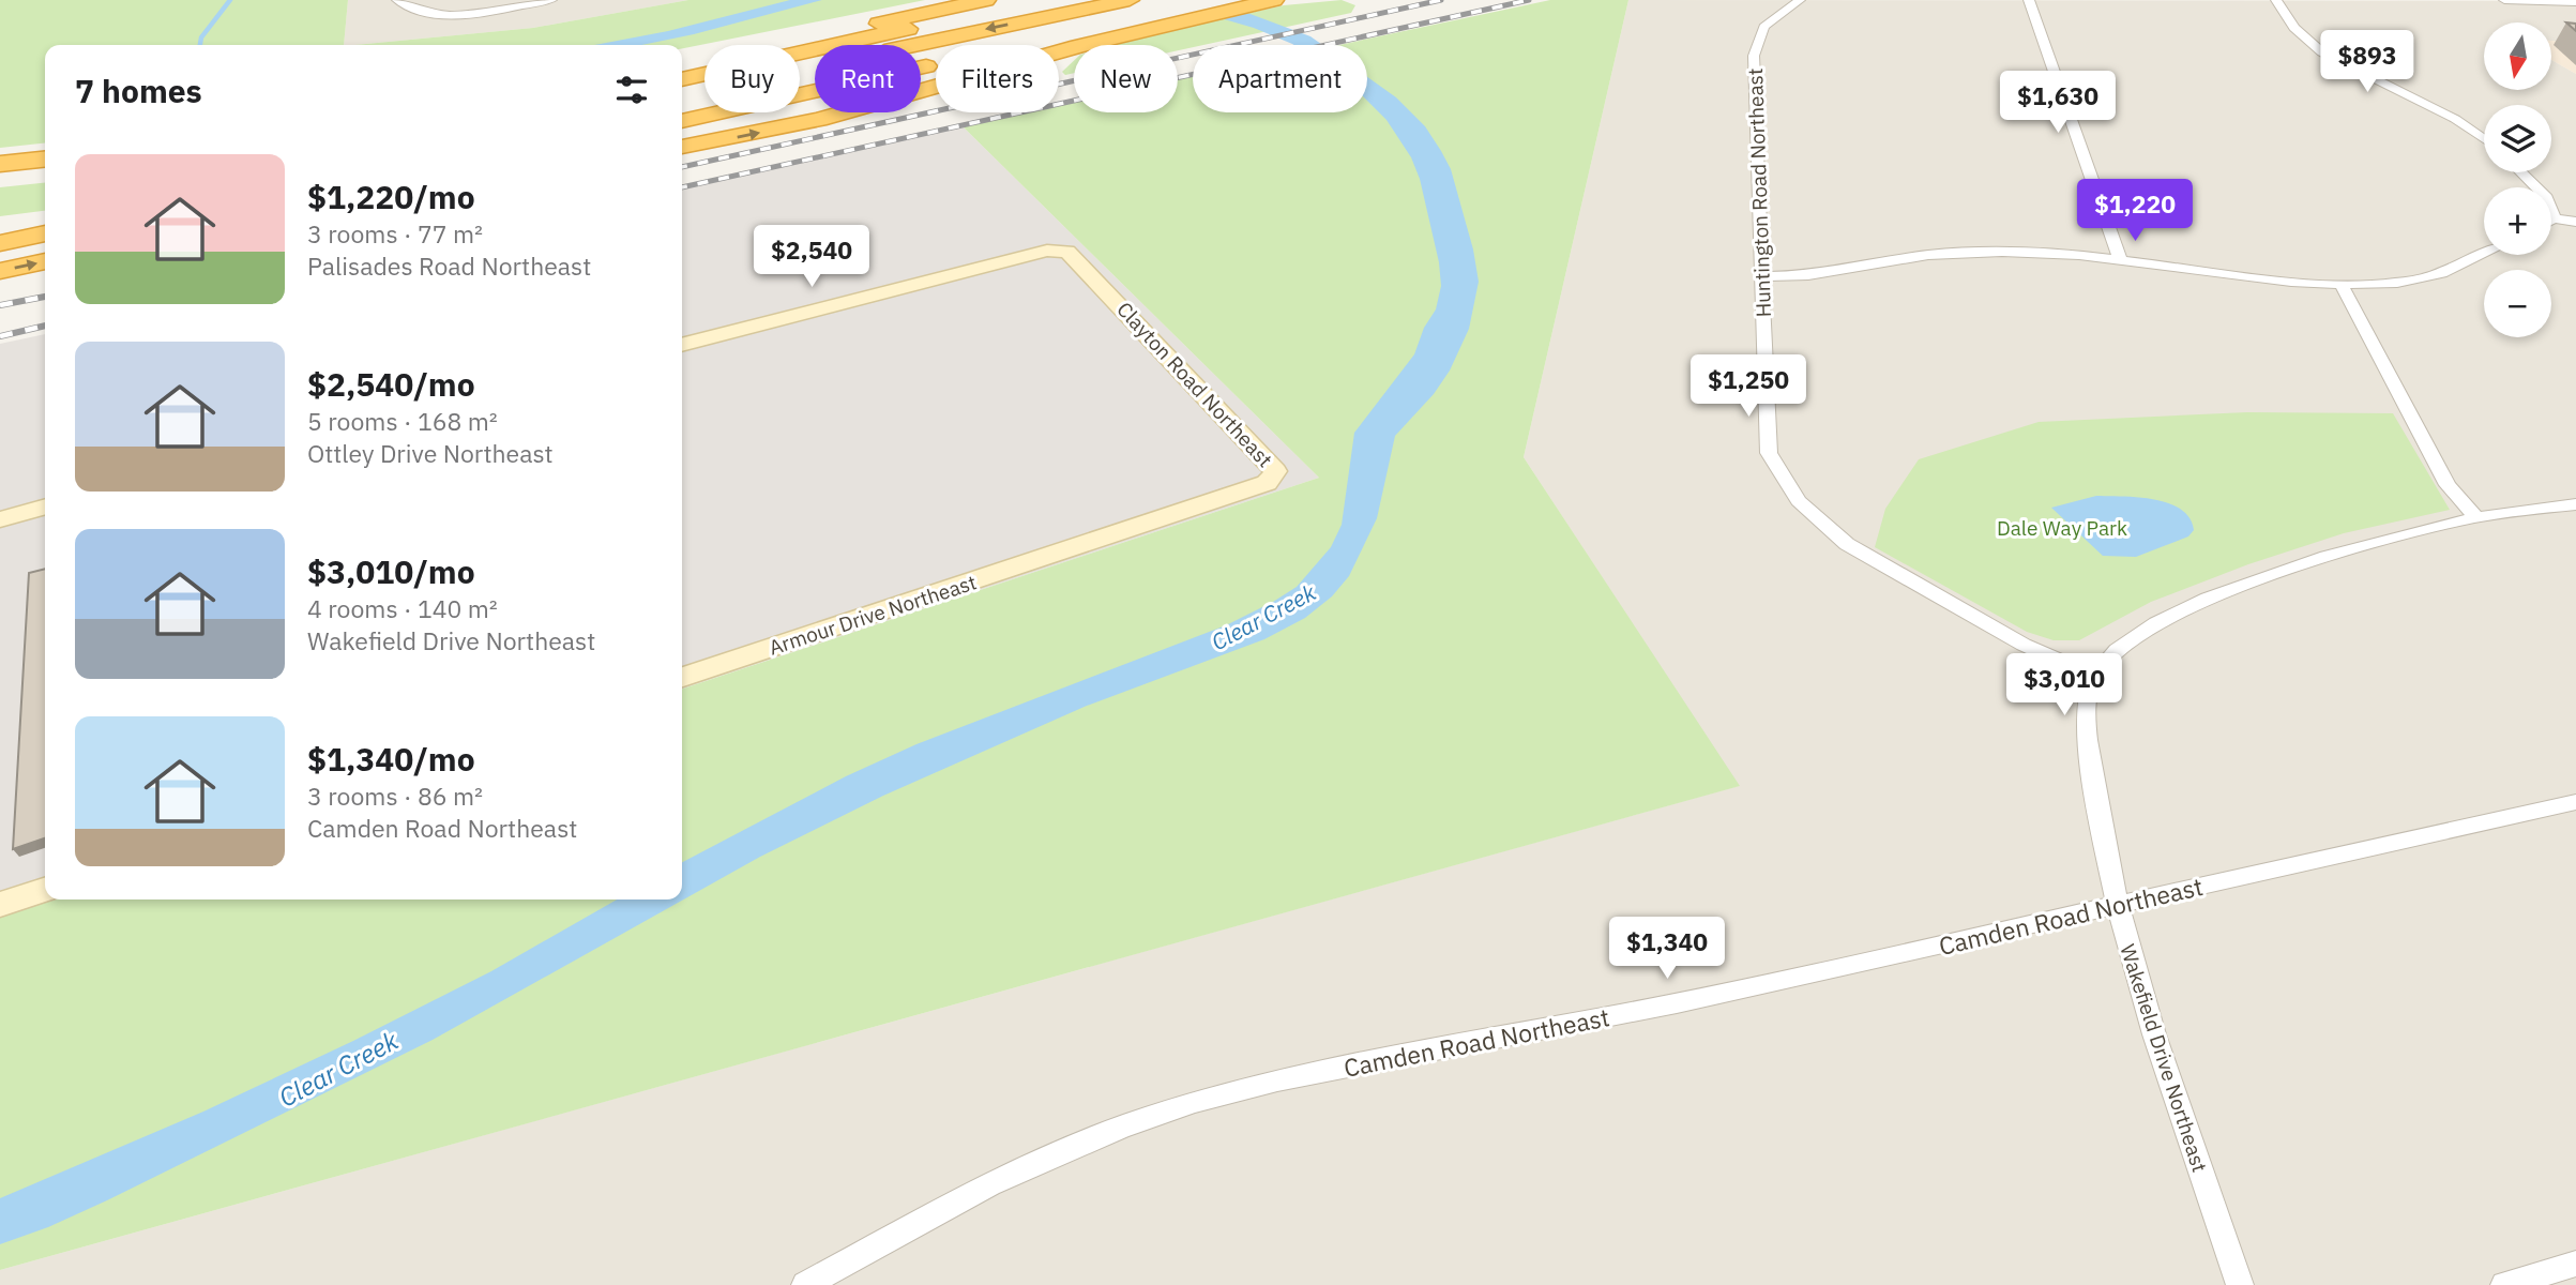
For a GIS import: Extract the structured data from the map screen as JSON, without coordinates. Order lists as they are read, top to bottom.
{
  "streets": {
    "street": [
      "Huntington Road Northeast",
      "Clayton Road Northeast",
      "Armour Drive Northeast",
      "Camden Road Northeast",
      "Wakefield Drive Northeast"
    ]
  },
  "crossings": [
    ["Huntington Road Northeast", "Wakefield Drive Northeast"],
    ["Clayton Road Northeast", "Armour Drive Northeast"],
    ["Camden Road Northeast", "Wakefield Drive Northeast"]
  ],
  "water": ["Clear Creek"],
  "parks": ["Dale Way Park"],
  "north": "bottom",
  "page": {
    "map_buttons": ["+", "−"],
    "price": [
      "$893",
      "$1,630",
      "$1,220",
      "$2,540",
      "$1,250",
      "$3,010",
      "$1,340"
    ],
    "chip": [
      "Buy",
      "Rent",
      "Filters",
      "New",
      "Apartment"
    ],
    "heading": "7 homes",
    "list": [
      {
        "name": "$1,220/mo",
        "note": "3 rooms · 77 m² · Palisades Road Northeast"
      },
      {
        "name": "$2,540/mo",
        "note": "5 rooms · 168 m² · Ottley Drive Northeast"
      },
      {
        "name": "$3,010/mo",
        "note": "4 rooms · 140 m² · Wakefield Drive Northeast"
      },
      {
        "name": "$1,340/mo",
        "note": "3 rooms · 86 m² · Camden Road Northeast"
      }
    ]
  }
}
